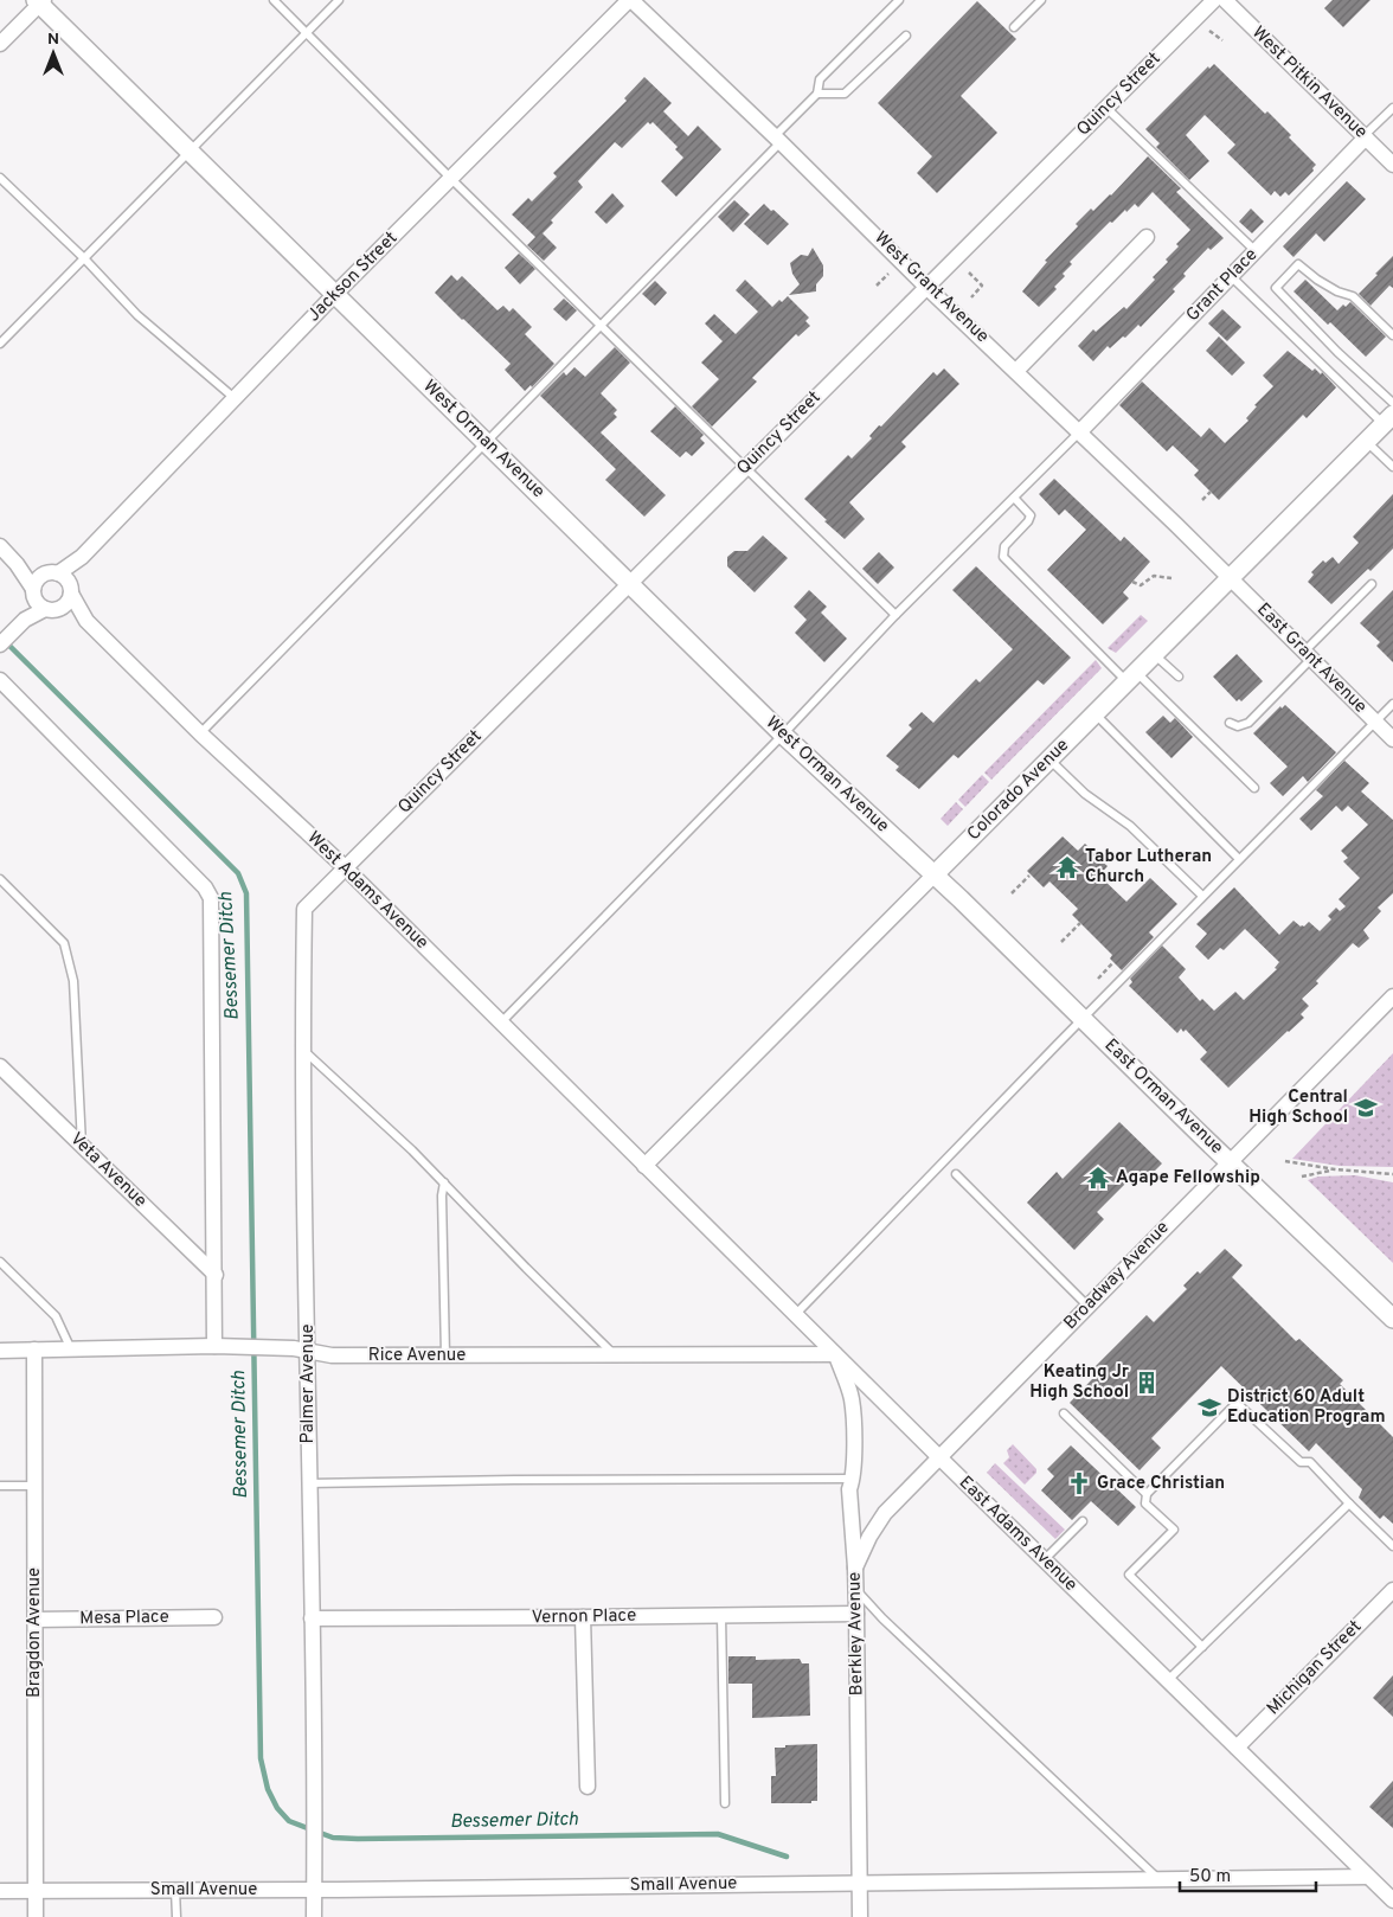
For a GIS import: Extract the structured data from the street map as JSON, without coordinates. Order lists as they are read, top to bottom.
{
  "streets": {
    "street": [
      "West Pitkin Avenue",
      "Quincy Street",
      "Jackson Street",
      "Grant Place",
      "West Grant Avenue",
      "West Orman Avenue",
      "East Grant Avenue",
      "Colorado Avenue",
      "West Adams Avenue",
      "East Orman Avenue",
      "Veta Avenue",
      "Broadway Avenue",
      "Rice Avenue",
      "Palmer Avenue",
      "East Adams Avenue",
      "Vernon Place",
      "Mesa Place",
      "Bragdon Avenue",
      "Berkley Avenue",
      "Michigan Street",
      "Small Avenue"
    ]
  },
  "crossings": [
    ["West Pitkin Avenue", "Grant Place"],
    ["Quincy Street", "West Grant Avenue"],
    ["Quincy Street", "West Orman Avenue"],
    ["Quincy Street", "West Adams Avenue"],
    ["Quincy Street", "Palmer Avenue"],
    ["Jackson Street", "West Grant Avenue"],
    ["Jackson Street", "West Orman Avenue"],
    ["Jackson Street", "West Adams Avenue"],
    ["Grant Place", "West Grant Avenue"],
    ["West Grant Avenue", "East Grant Avenue"],
    ["West Grant Avenue", "Colorado Avenue"],
    ["West Orman Avenue", "Colorado Avenue"],
    ["West Orman Avenue", "East Orman Avenue"],
    ["East Grant Avenue", "Colorado Avenue"],
    ["Colorado Avenue", "West Adams Avenue"],
    ["Colorado Avenue", "East Orman Avenue"],
    ["Colorado Avenue", "East Adams Avenue"],
    ["West Adams Avenue", "Palmer Avenue"],
    ["West Adams Avenue", "East Adams Avenue"],
    ["East Orman Avenue", "Broadway Avenue"],
    ["Broadway Avenue", "East Adams Avenue"],
    ["Broadway Avenue", "Berkley Avenue"],
    ["Rice Avenue", "Palmer Avenue"],
    ["Rice Avenue", "East Adams Avenue"],
    ["Rice Avenue", "Bragdon Avenue"],
    ["Rice Avenue", "Berkley Avenue"],
    ["Palmer Avenue", "Vernon Place"],
    ["Palmer Avenue", "Small Avenue"],
    ["East Adams Avenue", "Berkley Avenue"],
    ["East Adams Avenue", "Michigan Street"],
    ["East Adams Avenue", "Small Avenue"],
    ["Vernon Place", "Berkley Avenue"],
    ["Mesa Place", "Bragdon Avenue"],
    ["Bragdon Avenue", "Small Avenue"],
    ["Berkley Avenue", "Small Avenue"]
  ],
  "water": ["Bessemer Ditch"],
  "places": {
    "temple": ["Tabor Lutheran Church", "Agape Fellowship"],
    "school or university": ["Central High School", "District 60 Adult Education Program"],
    "building": ["Keating Jr High School"],
    "church": ["Grace Christian"]
  },
  "scale_bar": "50 m",
  "north": "top"
}
